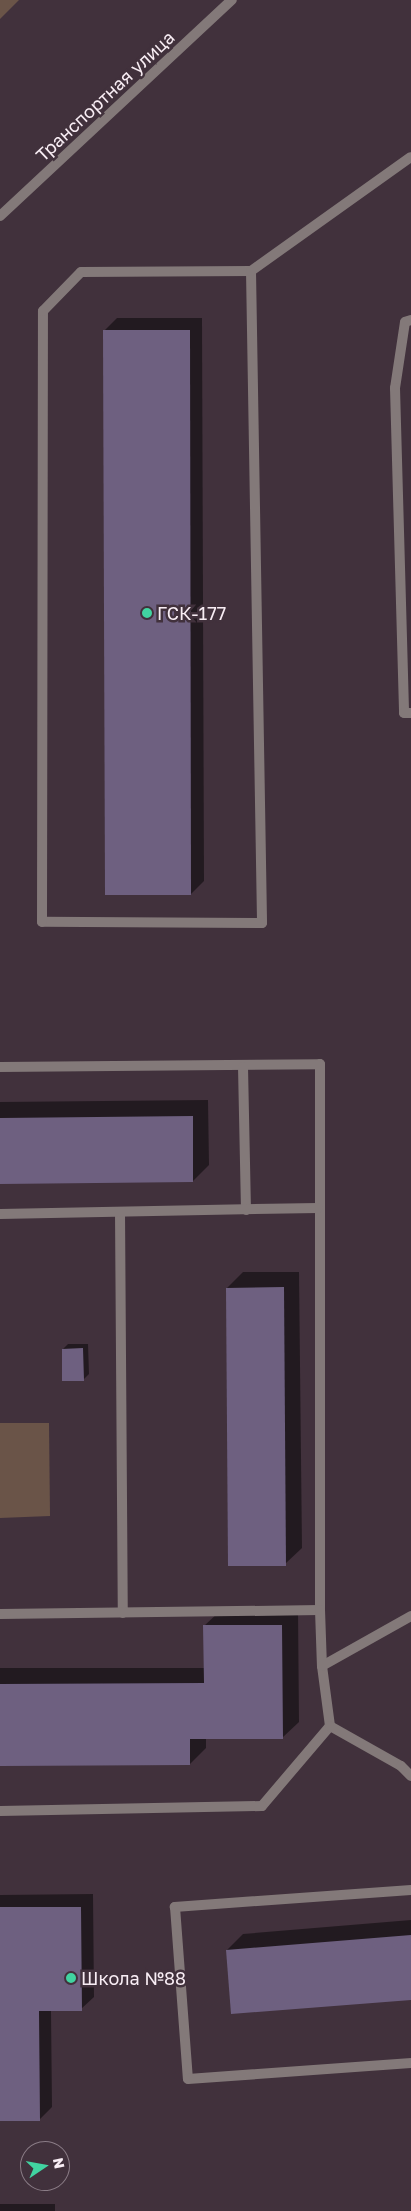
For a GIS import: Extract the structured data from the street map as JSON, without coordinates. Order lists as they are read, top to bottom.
{
  "streets": {
    "street": ["Транспортная улица"]
  },
  "places": ["ГСК-177", "Школа №88"],
  "north": "right"
}
